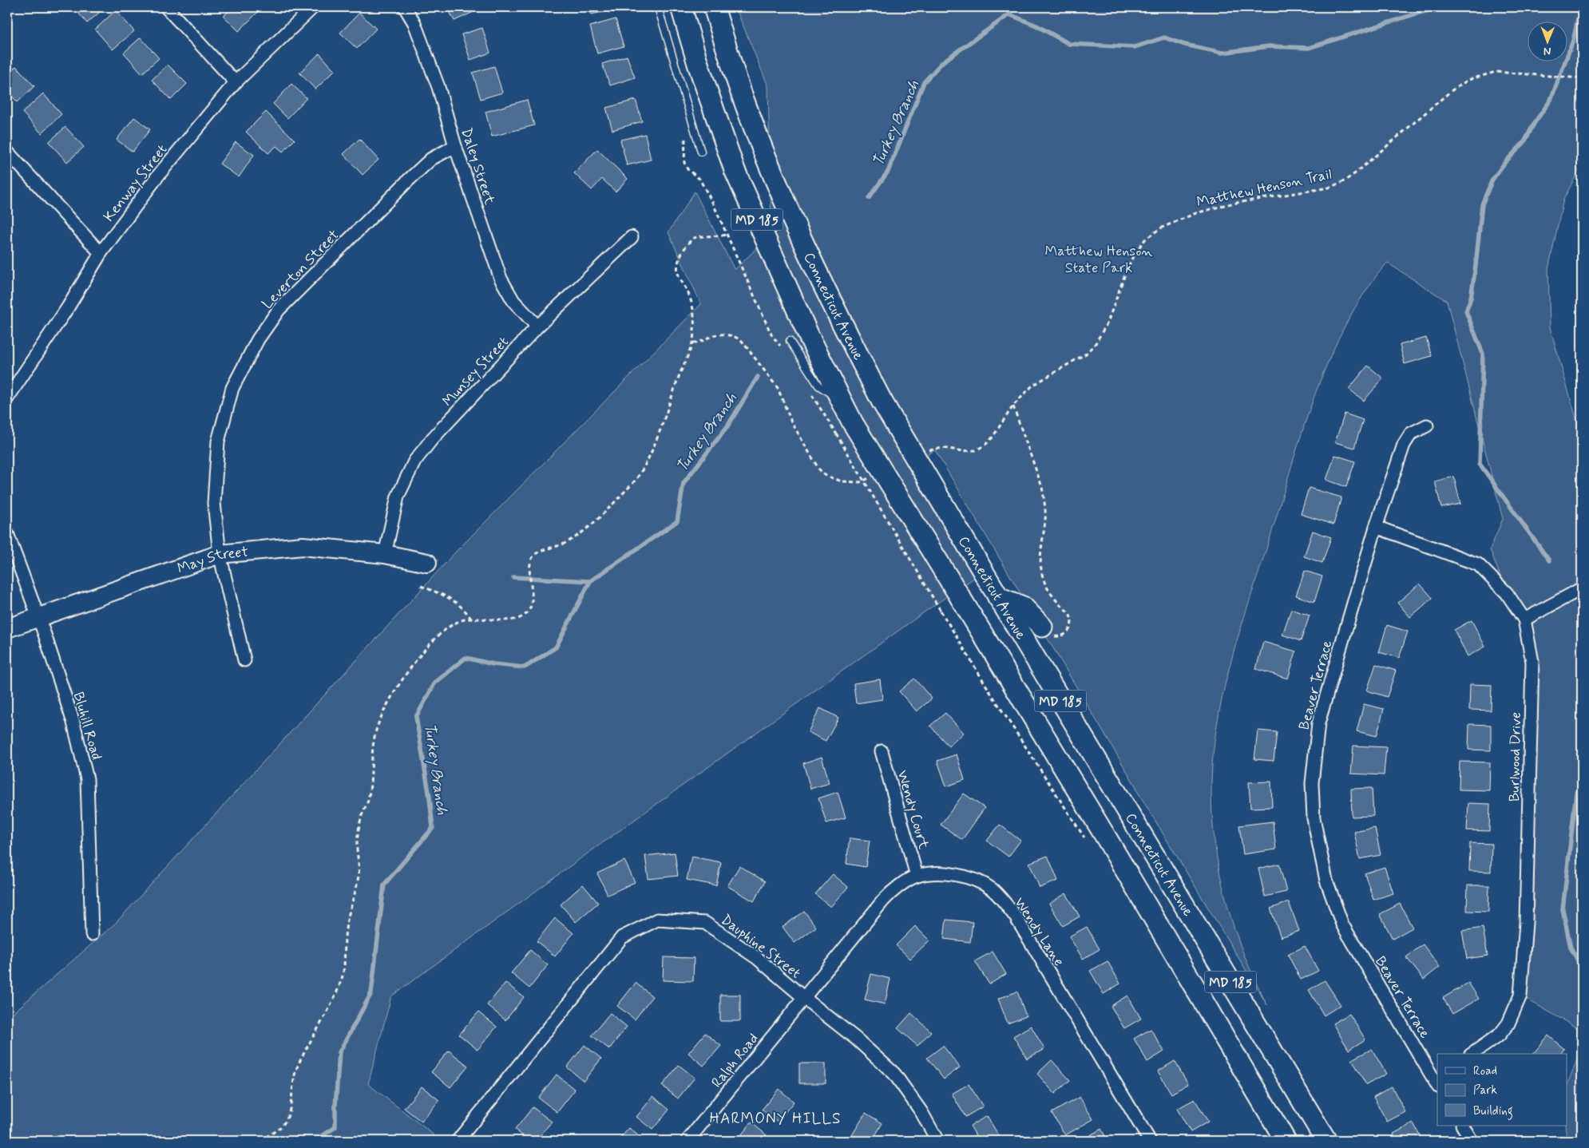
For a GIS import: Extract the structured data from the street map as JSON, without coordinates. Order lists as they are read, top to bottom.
{
  "streets": {
    "main road": ["MD 185", "Connecticut Avenue"],
    "street": [
      "Daley Street",
      "Kenway Street",
      "Leverton Street",
      "Munsey Street",
      "May Street",
      "Beaver Terrace",
      "Bluhill Road",
      "Burlwood Drive",
      "Wendy Court",
      "Wendy Lane",
      "Dauphine Street",
      "Ralph Road"
    ],
    "path": ["Matthew Henson Trail"]
  },
  "crossings": [
    ["Daley Street", "Leverton Street"],
    ["Daley Street", "Munsey Street"],
    ["Leverton Street", "May Street"],
    ["Munsey Street", "May Street"],
    ["May Street", "Bluhill Road"],
    ["Beaver Terrace", "Burlwood Drive"],
    ["Wendy Court", "Wendy Lane"],
    ["Wendy Lane", "Dauphine Street"],
    ["Wendy Lane", "Ralph Road"],
    ["Dauphine Street", "Ralph Road"]
  ],
  "districts": ["HARMONY HILLS"],
  "water": ["Turkey Branch"],
  "parks": ["Matthew Henson State Park"],
  "legend": ["Road", "Park", "Building"],
  "north": "bottom"
}
